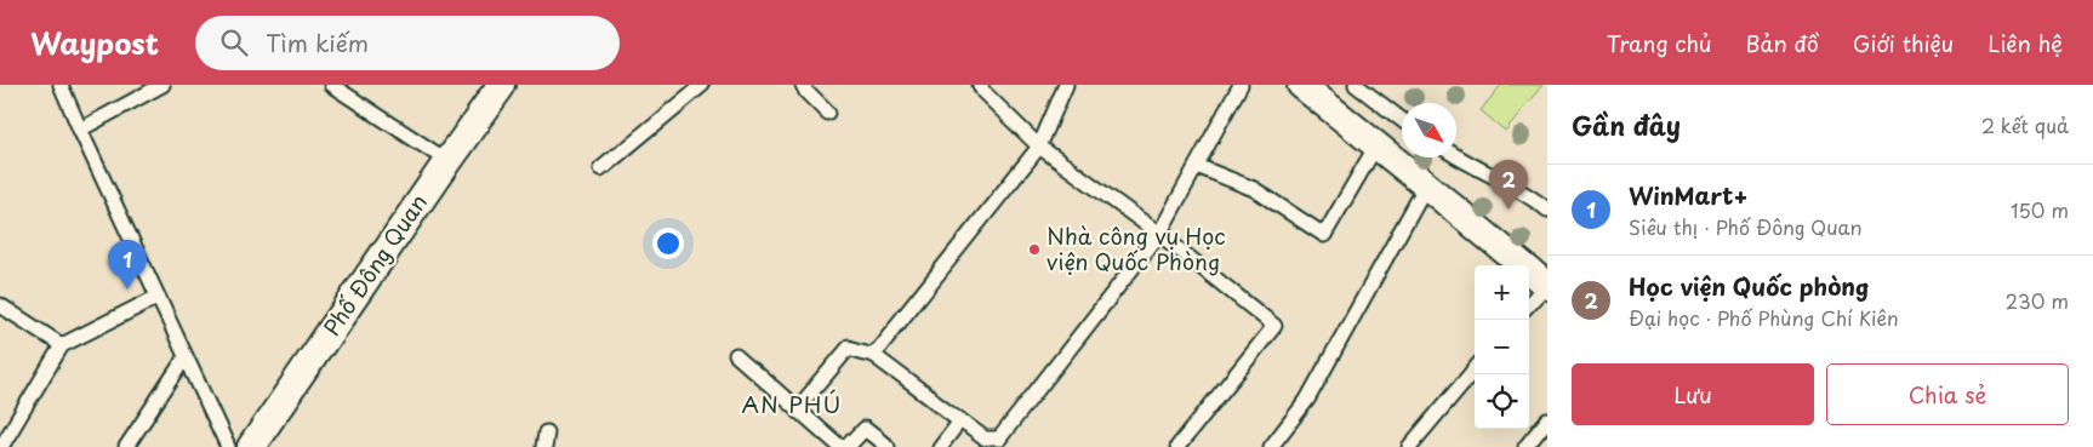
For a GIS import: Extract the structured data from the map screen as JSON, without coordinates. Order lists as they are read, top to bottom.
{
  "streets": {
    "street": ["Phố Đông Quan"]
  },
  "districts": ["AN PHÚ"],
  "places": ["Nhà công vụ Học viện Quốc Phòng"],
  "north": "bottom right",
  "page": {
    "header": "Waypost",
    "search": "Tìm kiếm",
    "nav": [
      "Trang chủ",
      "Bản đồ",
      "Giới thiệu",
      "Liên hệ"
    ],
    "heading": ["Gần đây", "2 kết quả"],
    "pins": ["2", "1"],
    "list": [
      {
        "mark": "1",
        "name": "WinMart+",
        "note": "Siêu thị · Phố Đông Quan",
        "value": "150 m"
      },
      {
        "mark": "2",
        "name": "Học viện Quốc phòng",
        "note": "Đại học · Phố Phùng Chí Kiên",
        "value": "230 m"
      }
    ],
    "map_buttons": ["+", "−"],
    "buttons": ["Lưu", "Chia sẻ"]
  }
}
